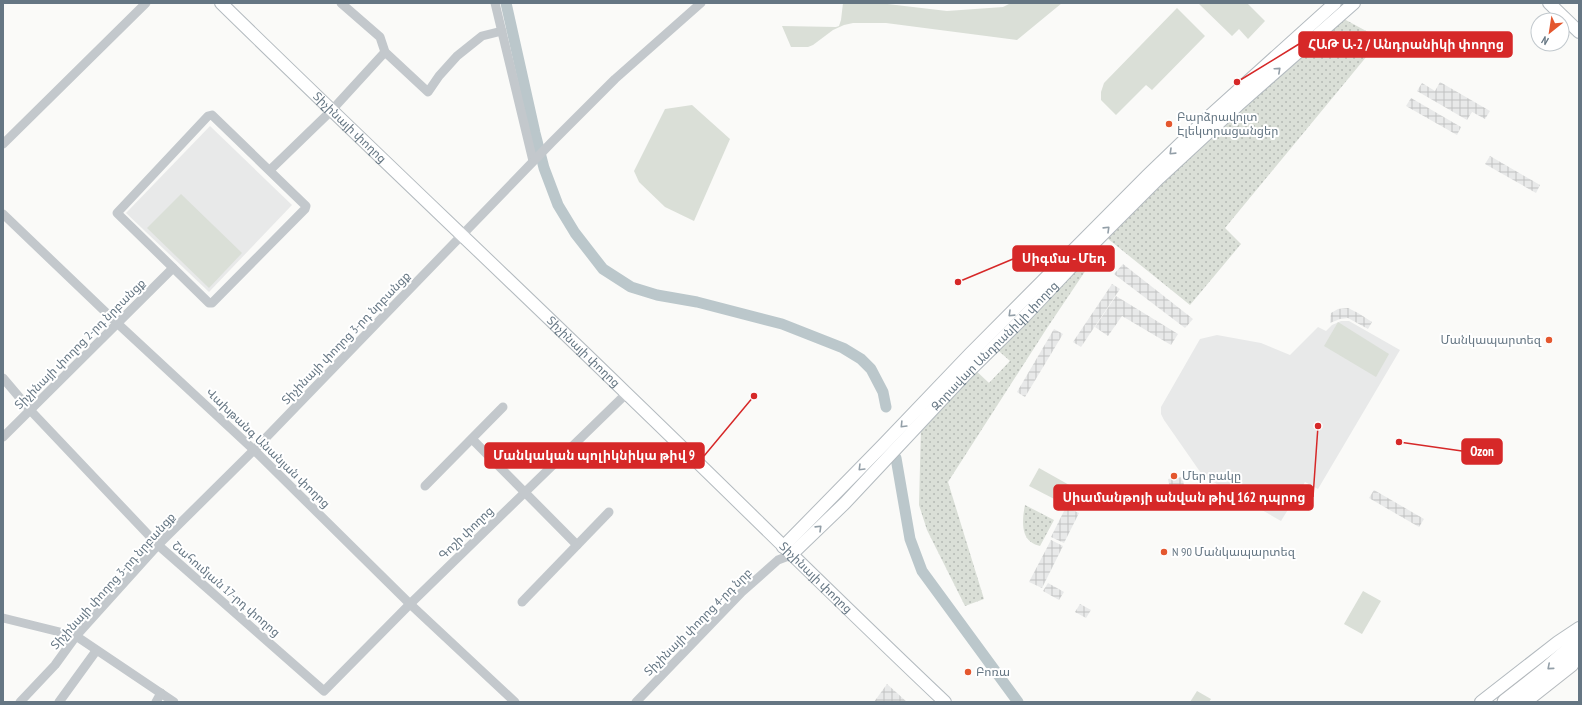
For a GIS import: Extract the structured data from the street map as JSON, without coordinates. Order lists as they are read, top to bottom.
{
  "streets": {
    "main road": ["Տիչինայի փողոց", "Զորավար Անդրանիկի փողոց"],
    "street": [
      "Տիչինայի փողոց 3-րդ նրբանցք",
      "Տիչինայի փողոց 2-րդ նրբանցք",
      "Վախթանգ Անանյան փողոց",
      "Գոշի փողոց",
      "Շահումյան 17-րդ փողոց",
      "Տիչինայի փողոց 4-րդ նրբ"
    ]
  },
  "crossings": [
    ["Տիչինայի փողոց", "Տիչինայի փողոց 3-րդ նրբանցք"],
    ["Տիչինայի փողոց", "Զորավար Անդրանիկի փողոց"],
    ["Տիչինայի փողոց", "Գոշի փողոց"],
    ["Տիչինայի փողոց 3-րդ նրբանցք", "Վախթանգ Անանյան փողոց"],
    ["Տիչինայի փողոց 3-րդ նրբանցք", "Շահումյան 17-րդ փողոց"],
    ["Տիչինայի փողոց 2-րդ նրբանցք", "Վախթանգ Անանյան փողոց"],
    ["Տիչինայի փողոց 2-րդ նրբանցք", "Շահումյան 17-րդ փողոց"],
    ["Զորավար Անդրանիկի փողոց", "Տիչինայի փողոց 4-րդ նրբ"],
    ["Վախթանգ Անանյան փողոց", "Գոշի փողոց"],
    ["Գոշի փողոց", "Շահումյան 17-րդ փողոց"]
  ],
  "places": [
    "ՀԱԹ Ա-2 / Անդրանիկի փողոց",
    "Բարձրավոլտ Էլեկտրացանցեր",
    "Սիգմա - Մեդ",
    "Մանկապարտեզ",
    "Մանկական պոլիկնիկա թիվ 9",
    "Սիամանթոյի անվան թիվ 162 դպրոց",
    "Ozon",
    "Մեր բակը",
    "N 90 Մանկապարտեզ",
    "Բոռա"
  ],
  "north": "bottom left"
}
